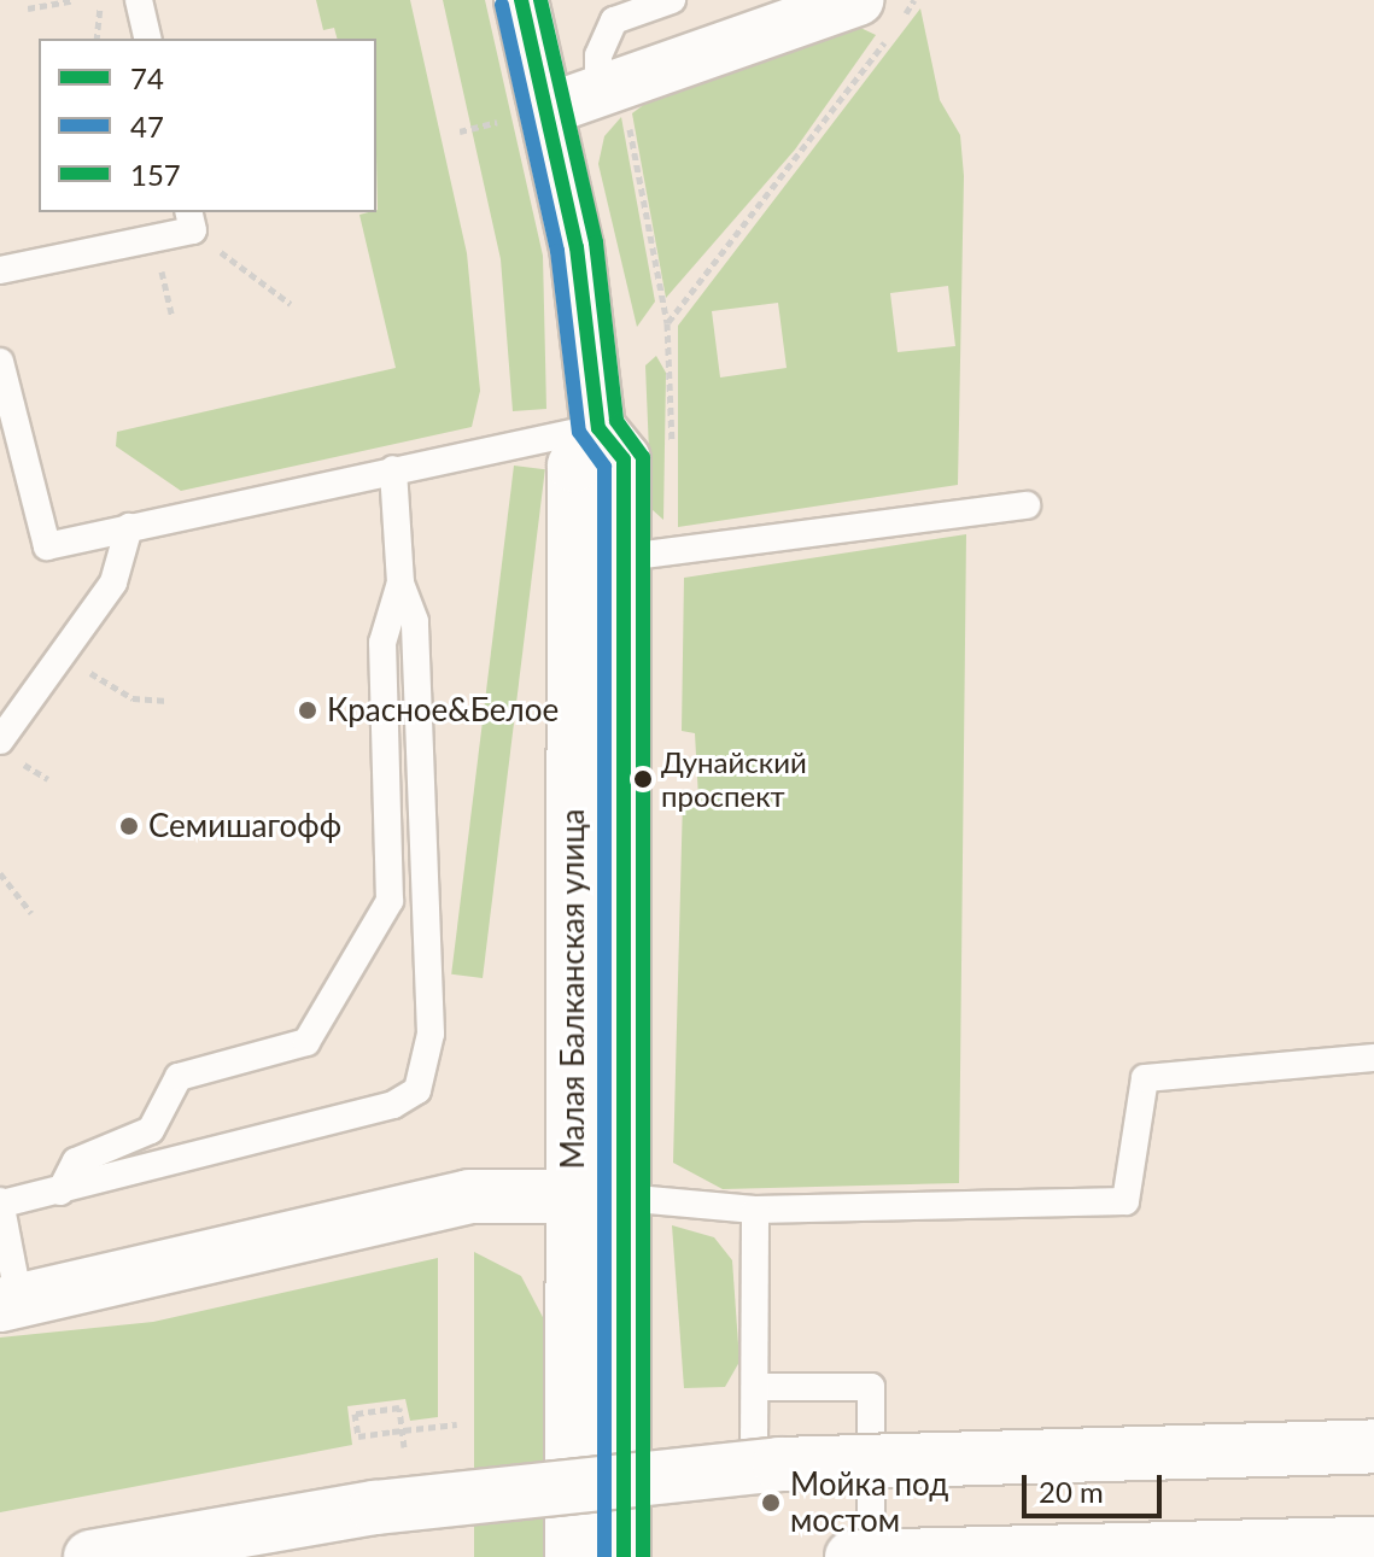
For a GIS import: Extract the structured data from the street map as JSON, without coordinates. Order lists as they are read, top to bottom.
{
  "streets": {
    "street": ["Малая Балканская улица"]
  },
  "places": [
    "Красное&Белое",
    "Дунайский проспект",
    "Семишагофф",
    "Мойка под мостом"
  ],
  "lines": ["transit line 74", "transit line 157", "transit line 47"],
  "legend": ["74", "47", "157"],
  "scale_bar": "20 m"
}
